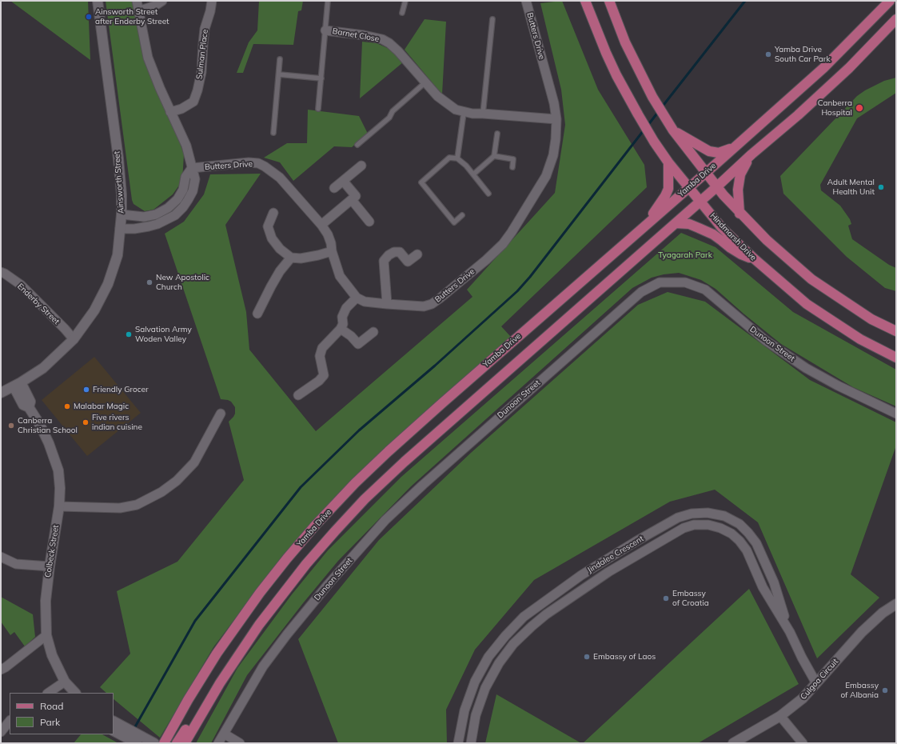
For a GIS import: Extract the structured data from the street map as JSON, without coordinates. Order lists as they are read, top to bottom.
{
  "streets": {
    "main road": ["Yamba Drive", "Hindmarsh Drive"],
    "street": [
      "Barnet Close",
      "Butters Drive",
      "Sulman Place",
      "Ainsworth Street",
      "Enderby Street",
      "Dunoon Street",
      "Colbeck Street",
      "Jindalee Crescent",
      "Culgoa Circuit"
    ]
  },
  "crossings": [
    ["Barnet Close", "Butters Drive"],
    ["Butters Drive", "Sulman Place"],
    ["Butters Drive", "Ainsworth Street"],
    ["Yamba Drive", "Hindmarsh Drive"],
    ["Ainsworth Street", "Enderby Street"],
    ["Ainsworth Street", "Colbeck Street"],
    ["Jindalee Crescent", "Culgoa Circuit"]
  ],
  "parks": ["Tyagarah Park"],
  "places": [
    "Ainsworth Street after Enderby Street",
    "Yamba Drive South Car Park",
    "Canberra Hospital",
    "Adult Mental Health Unit",
    "New Apostolic Church",
    "Salvation Army Woden Valley",
    "Friendly Grocer",
    "Malabar Magic",
    "Five rivers indian cuisine",
    "Canberra Christian School",
    "Embassy of Croatia",
    "Embassy of Laos",
    "Embassy of Albania"
  ],
  "legend": ["Road", "Park"]
}
